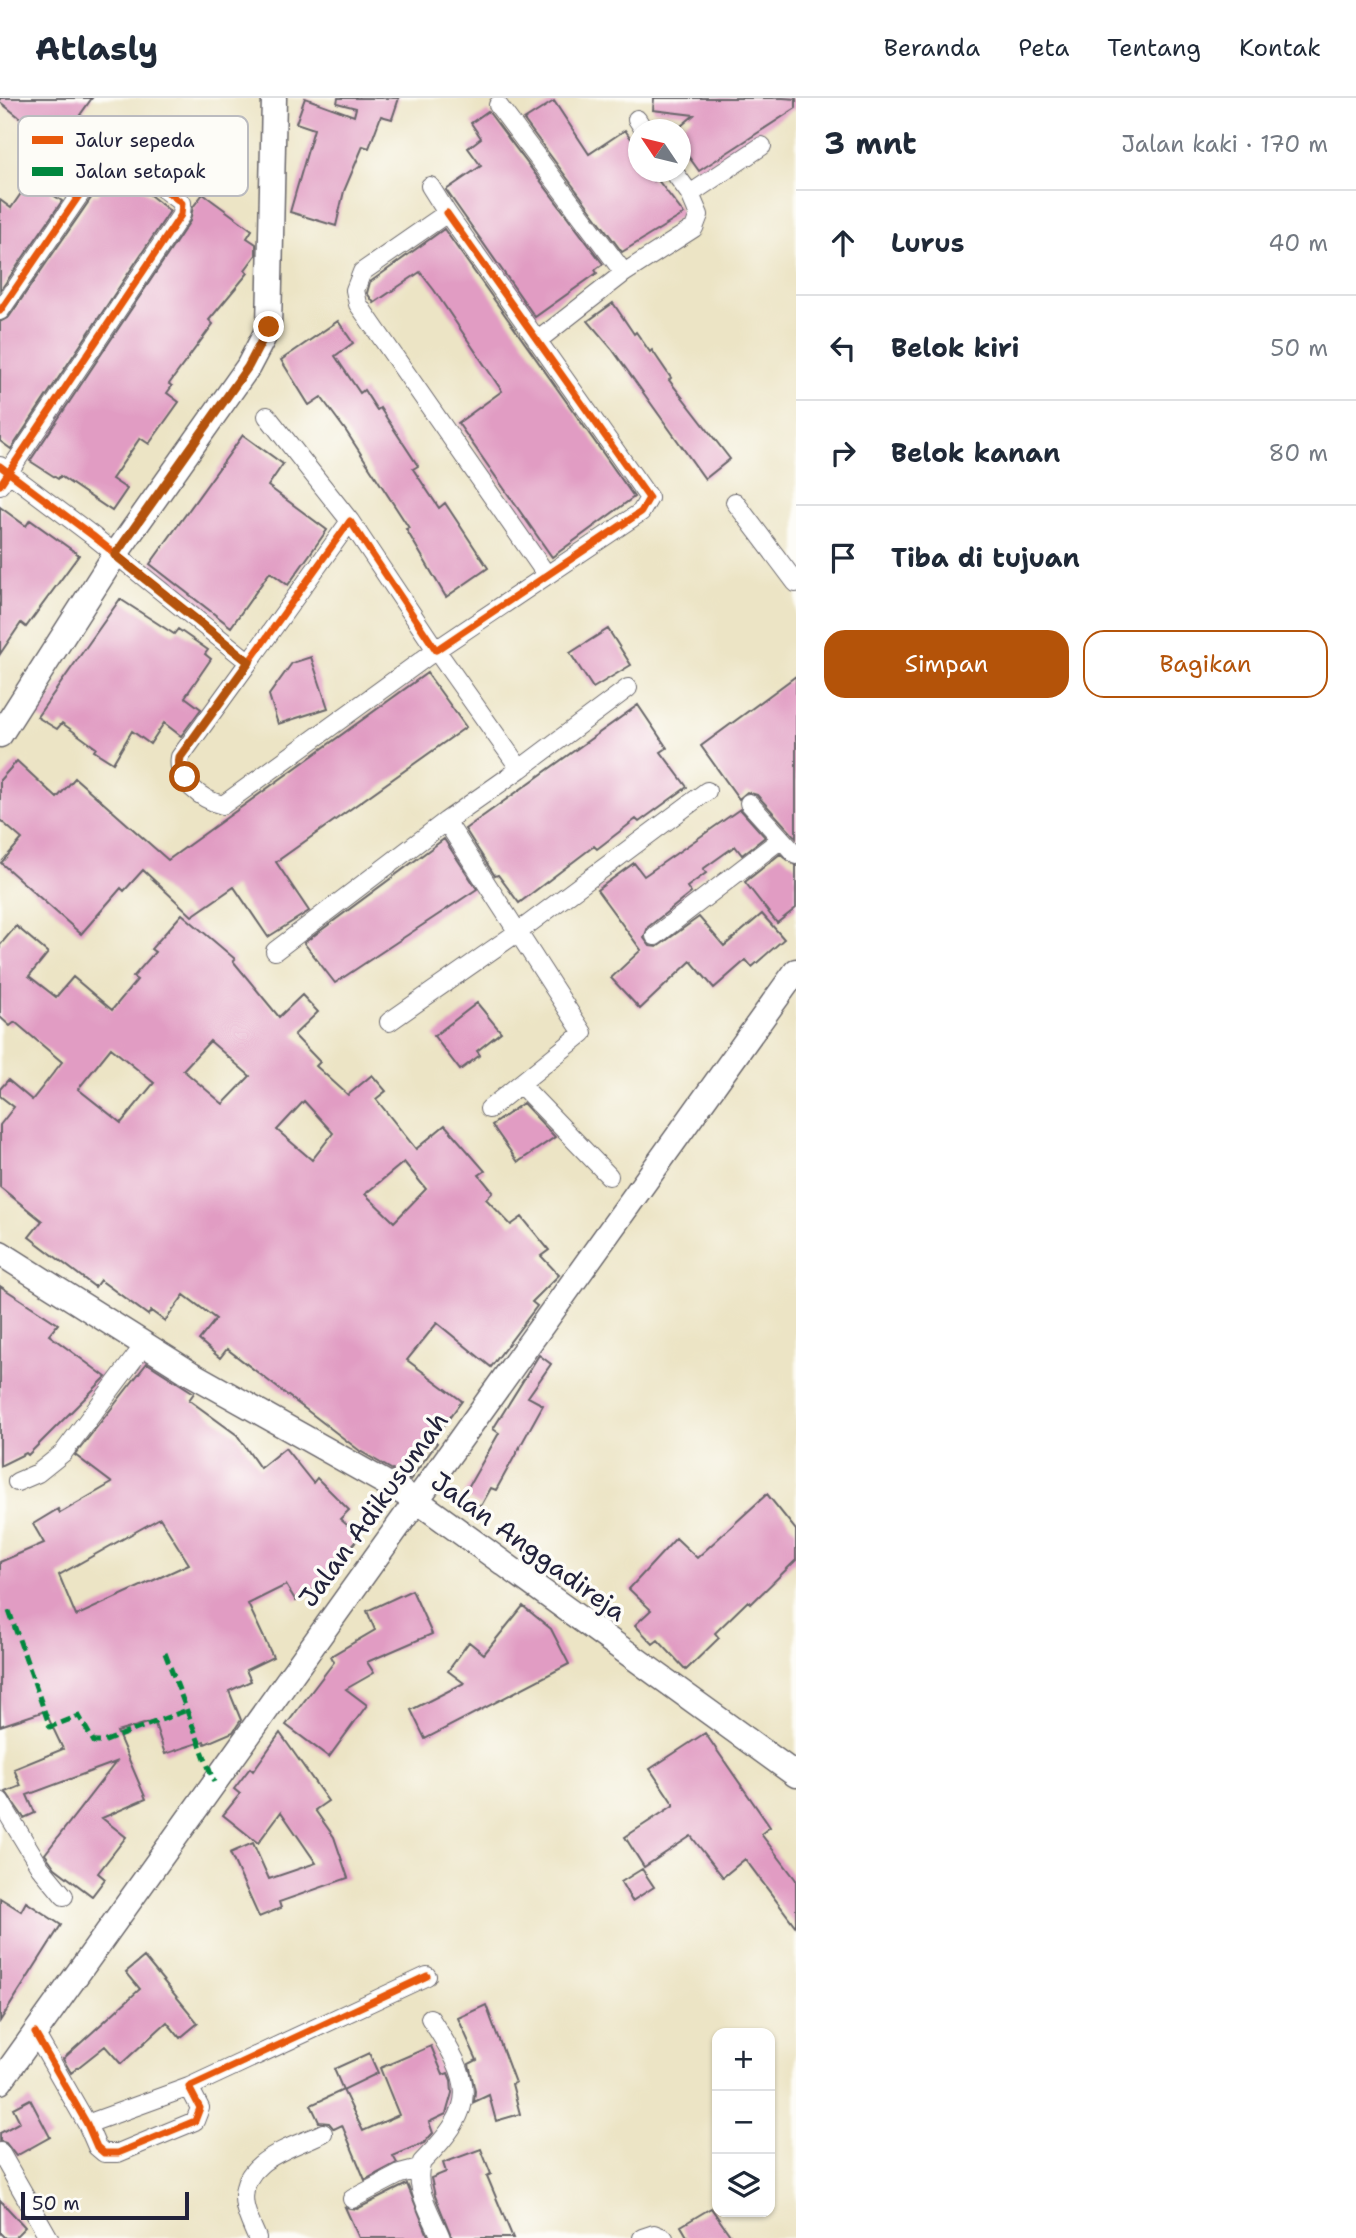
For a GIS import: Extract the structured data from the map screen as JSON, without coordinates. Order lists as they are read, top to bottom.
{
  "streets": {
    "main road": ["Jalan Adikusumah", "Jalan Anggadireja"]
  },
  "crossings": [
    ["Jalan Adikusumah", "Jalan Anggadireja"]
  ],
  "legend": ["Jalur sepeda", "Jalan setapak"],
  "scale_bar": "50 m",
  "north": "top left",
  "page": {
    "header": "Atlasly",
    "nav": [
      "Beranda",
      "Peta",
      "Tentang",
      "Kontak"
    ],
    "heading": ["3 mnt", "Jalan kaki · 170 m"],
    "list": [
      ["Lurus", "40 m"],
      ["Belok kiri", "50 m"],
      ["Belok kanan", "80 m"],
      "Tiba di tujuan"
    ],
    "buttons": ["Simpan", "Bagikan"],
    "map_buttons": ["+", "−"],
    "scale": "50 m"
  }
}
